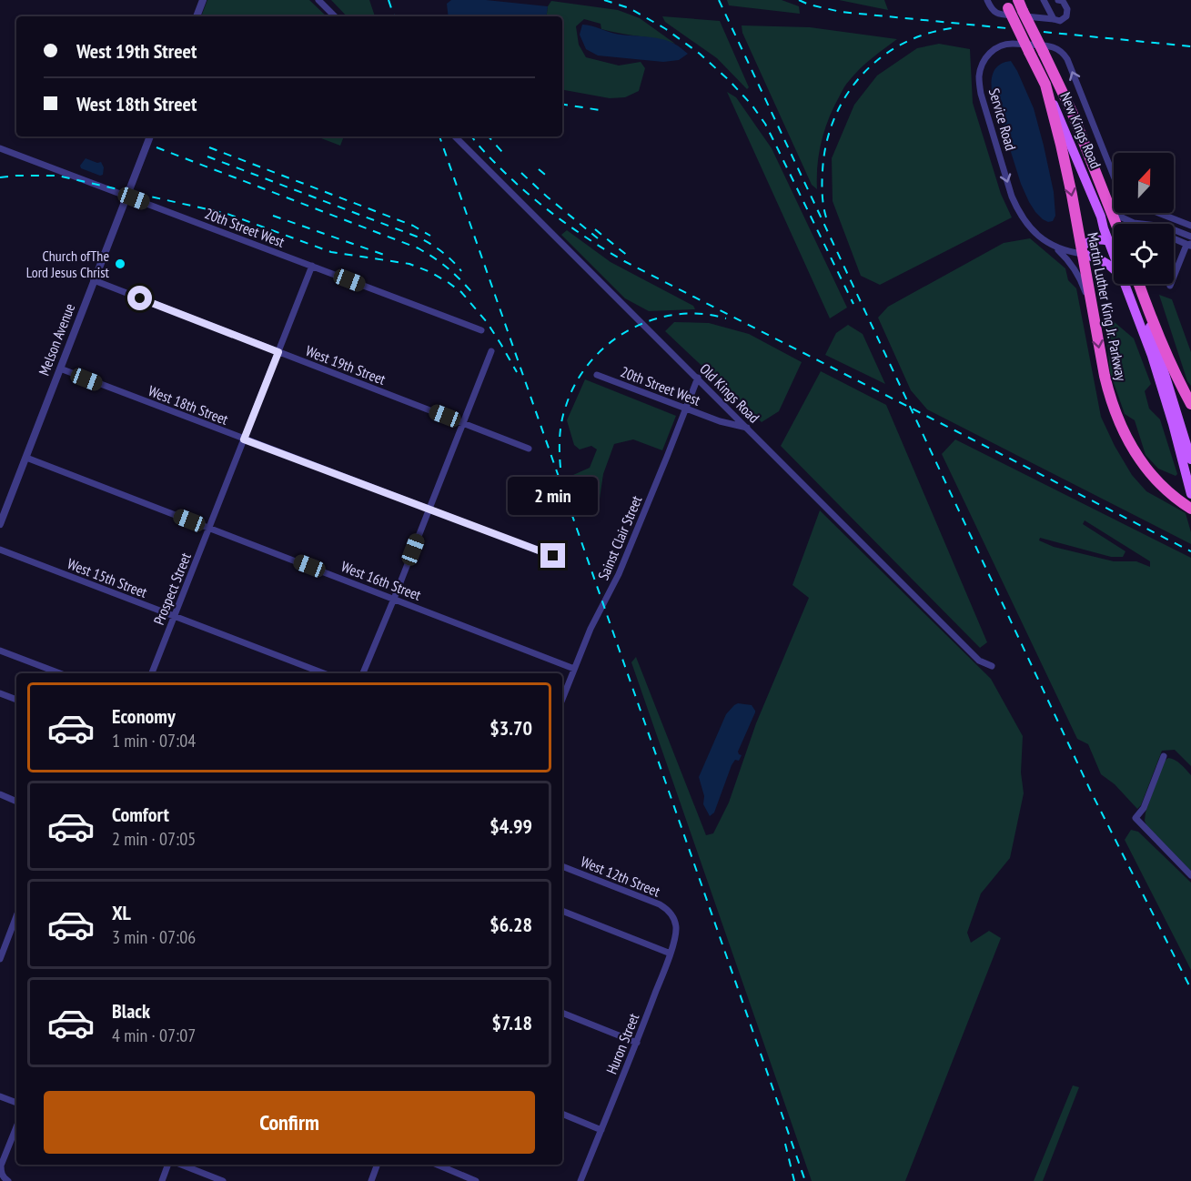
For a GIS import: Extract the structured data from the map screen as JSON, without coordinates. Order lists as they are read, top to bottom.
{
  "streets": {
    "highway": ["New Kings Road", "Martin Luther King Jr. Parkway"],
    "street": [
      "Service Road",
      "20th Street West",
      "Melson Avenue",
      "West 19th Street",
      "Old Kings Road",
      "West 18th Street",
      "Sainst Clair Street",
      "West 15th Street",
      "West 16th Street",
      "Prospect Street",
      "West 12th Street",
      "Huron Street"
    ]
  },
  "crossings": [
    ["Service Road", "Martin Luther King Jr. Parkway"],
    ["New Kings Road", "Martin Luther King Jr. Parkway"],
    ["20th Street West", "Melson Avenue"],
    ["20th Street West", "Old Kings Road"],
    ["20th Street West", "Sainst Clair Street"],
    ["20th Street West", "Prospect Street"],
    ["Melson Avenue", "West 19th Street"],
    ["Melson Avenue", "West 18th Street"],
    ["Melson Avenue", "West 16th Street"],
    ["West 19th Street", "Prospect Street"],
    ["Old Kings Road", "Sainst Clair Street"],
    ["West 18th Street", "Prospect Street"],
    ["Sainst Clair Street", "West 16th Street"],
    ["West 15th Street", "Prospect Street"],
    ["West 16th Street", "Prospect Street"],
    ["West 12th Street", "Huron Street"]
  ],
  "one_way": ["Martin Luther King Jr. Parkway"],
  "places": ["Church ofThe Lord Jesus Christ"],
  "north": "top",
  "page": {
    "banner": ["West 19th Street", "West 18th Street"],
    "bubble": "2 min",
    "list": [
      {
        "name": "Economy",
        "note": "1 min · 07:04",
        "value": "$3.70"
      },
      {
        "name": "Comfort",
        "note": "2 min · 07:05",
        "value": "$4.99"
      },
      {
        "name": "XL",
        "note": "3 min · 07:06",
        "value": "$6.28"
      },
      {
        "name": "Black",
        "note": "4 min · 07:07",
        "value": "$7.18"
      }
    ],
    "buttons": "Confirm"
  }
}
